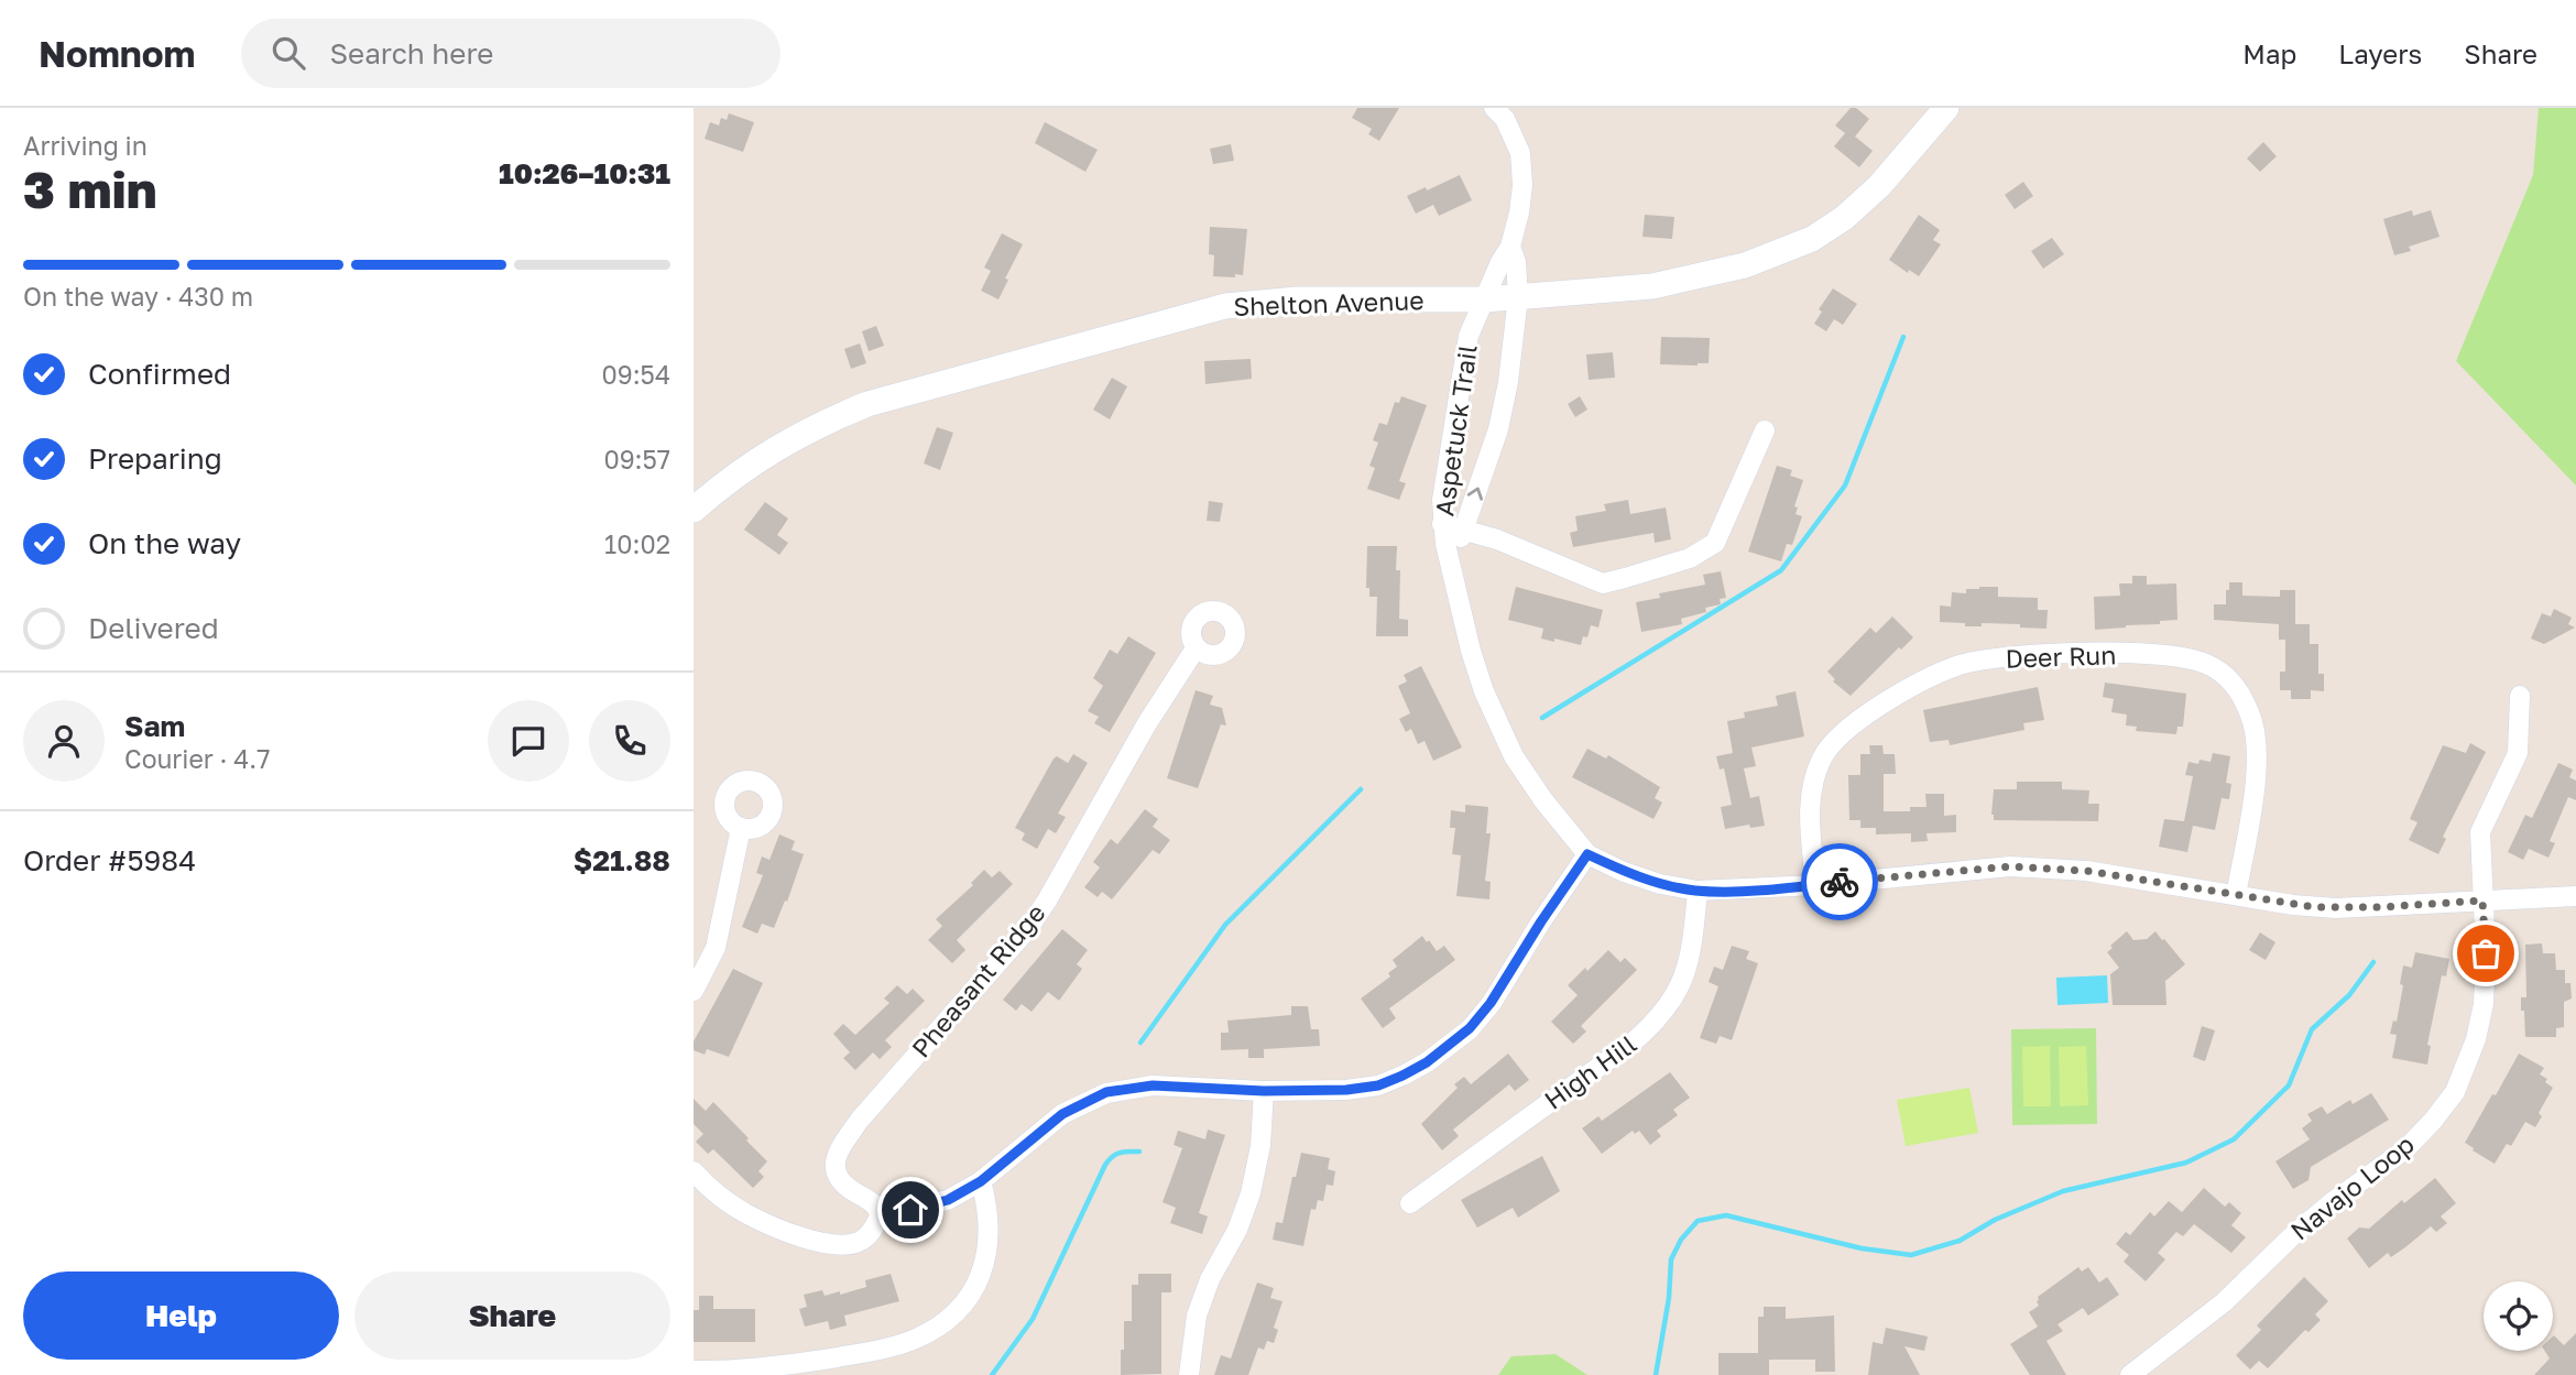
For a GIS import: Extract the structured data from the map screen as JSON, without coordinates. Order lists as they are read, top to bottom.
{
  "streets": {
    "main road": ["Shelton Avenue"],
    "street": [
      "Aspetuck Trail",
      "Deer Run",
      "Pheasant Ridge",
      "High Hill",
      "Navajo Loop"
    ]
  },
  "crossings": [
    ["Shelton Avenue", "Aspetuck Trail"],
    ["Aspetuck Trail", "Deer Run"],
    ["Aspetuck Trail", "High Hill"],
    ["Aspetuck Trail", "Navajo Loop"]
  ],
  "page": {
    "header": "Nomnom",
    "search": "Search here",
    "nav": ["Map", "Layers", "Share"],
    "heading": ["3 min", "Arriving in", "10:26–10:31"],
    "panel": [
      "Sam",
      "Courier · 4.7",
      "Order #5984",
      "$21.88"
    ],
    "bar": "On the way · 430 m",
    "list": [
      ["Confirmed", "09:54"],
      ["Preparing", "09:57"],
      ["On the way", "10:02"],
      "Delivered"
    ],
    "buttons": ["Help", "Share"]
  }
}
